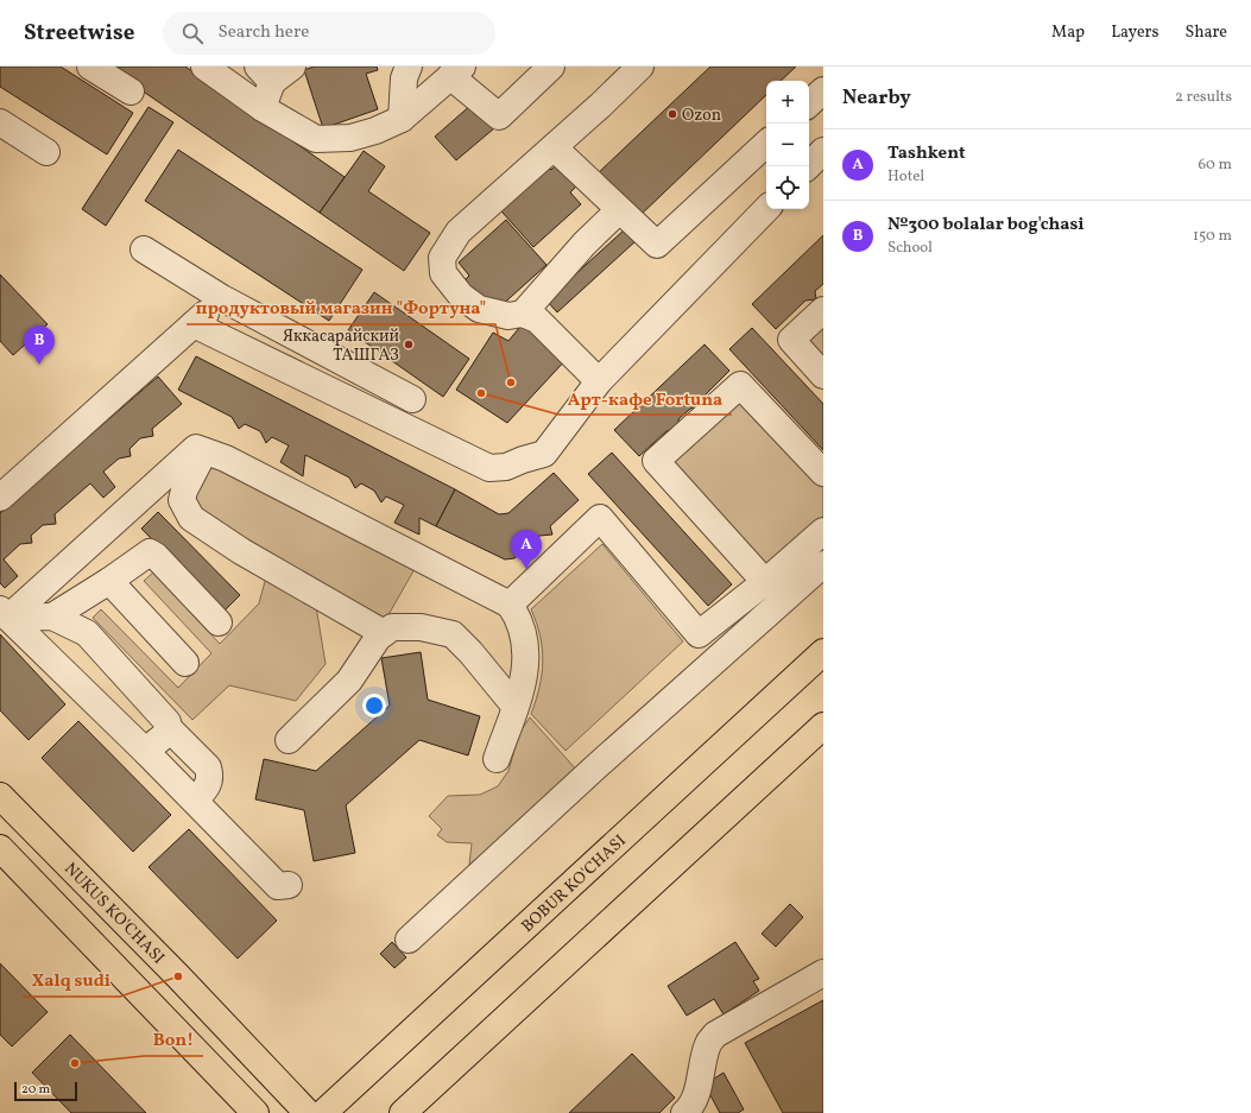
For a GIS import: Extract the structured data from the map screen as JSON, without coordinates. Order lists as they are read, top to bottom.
{
  "streets": {
    "main road": ["BOBUR KO'CHASI", "NUKUS KO'CHASI"]
  },
  "places": [
    "Ozon",
    "Яккасарайский ТАШГАЗ",
    "продуктовый магазин \"Фортуна\"",
    "Арт-кафе Fortuna",
    "Xalq sudi",
    "Bon!"
  ],
  "scale_bar": "20 m",
  "page": {
    "header": "Streetwise",
    "search": "Search here",
    "nav": ["Map", "Layers", "Share"],
    "heading": ["Nearby", "2 results"],
    "map_buttons": ["+", "−"],
    "list": [
      {
        "mark": "A",
        "name": "Tashkent",
        "note": "Hotel",
        "value": "60 m"
      },
      {
        "mark": "B",
        "name": "№300 bolalar bog'chasi",
        "note": "School",
        "value": "150 m"
      }
    ],
    "pins": ["B", "A"],
    "scale": "20 m"
  }
}
